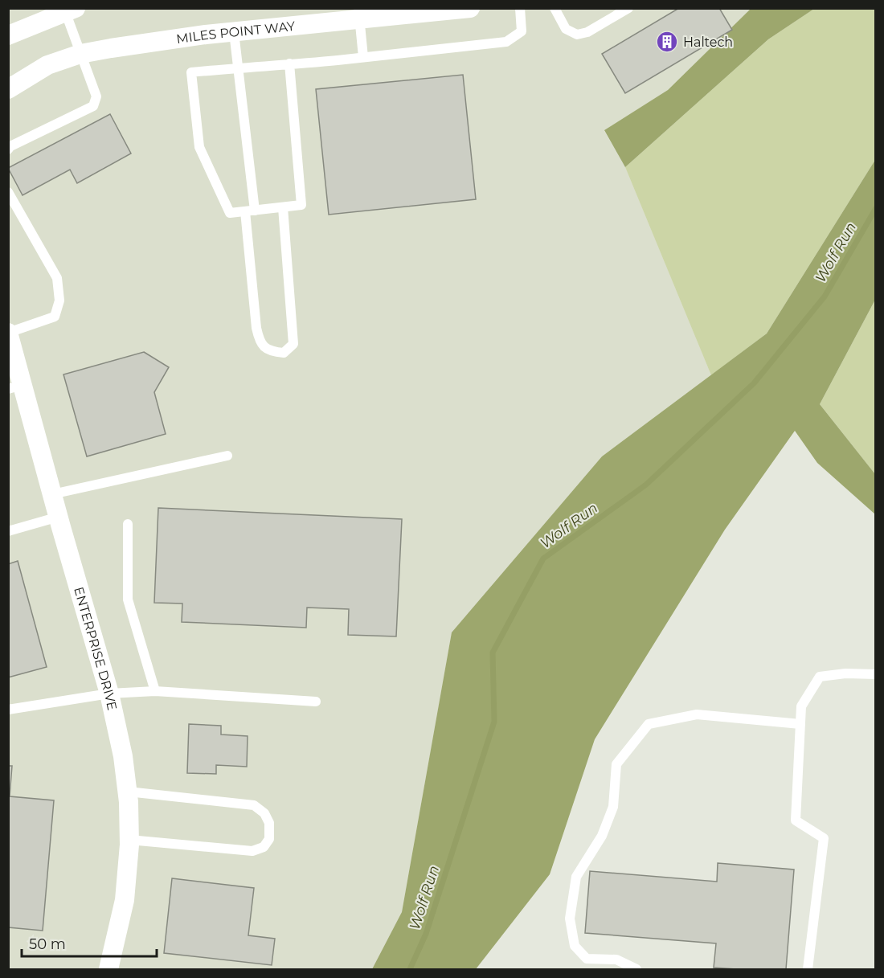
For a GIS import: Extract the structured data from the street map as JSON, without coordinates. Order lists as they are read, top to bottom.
{
  "streets": {
    "street": ["MILES POINT WAY", "ENTERPRISE DRIVE"]
  },
  "water": ["Wolf Run"],
  "places": {
    "building": ["Haltech"]
  },
  "scale_bar": "50 m"
}
